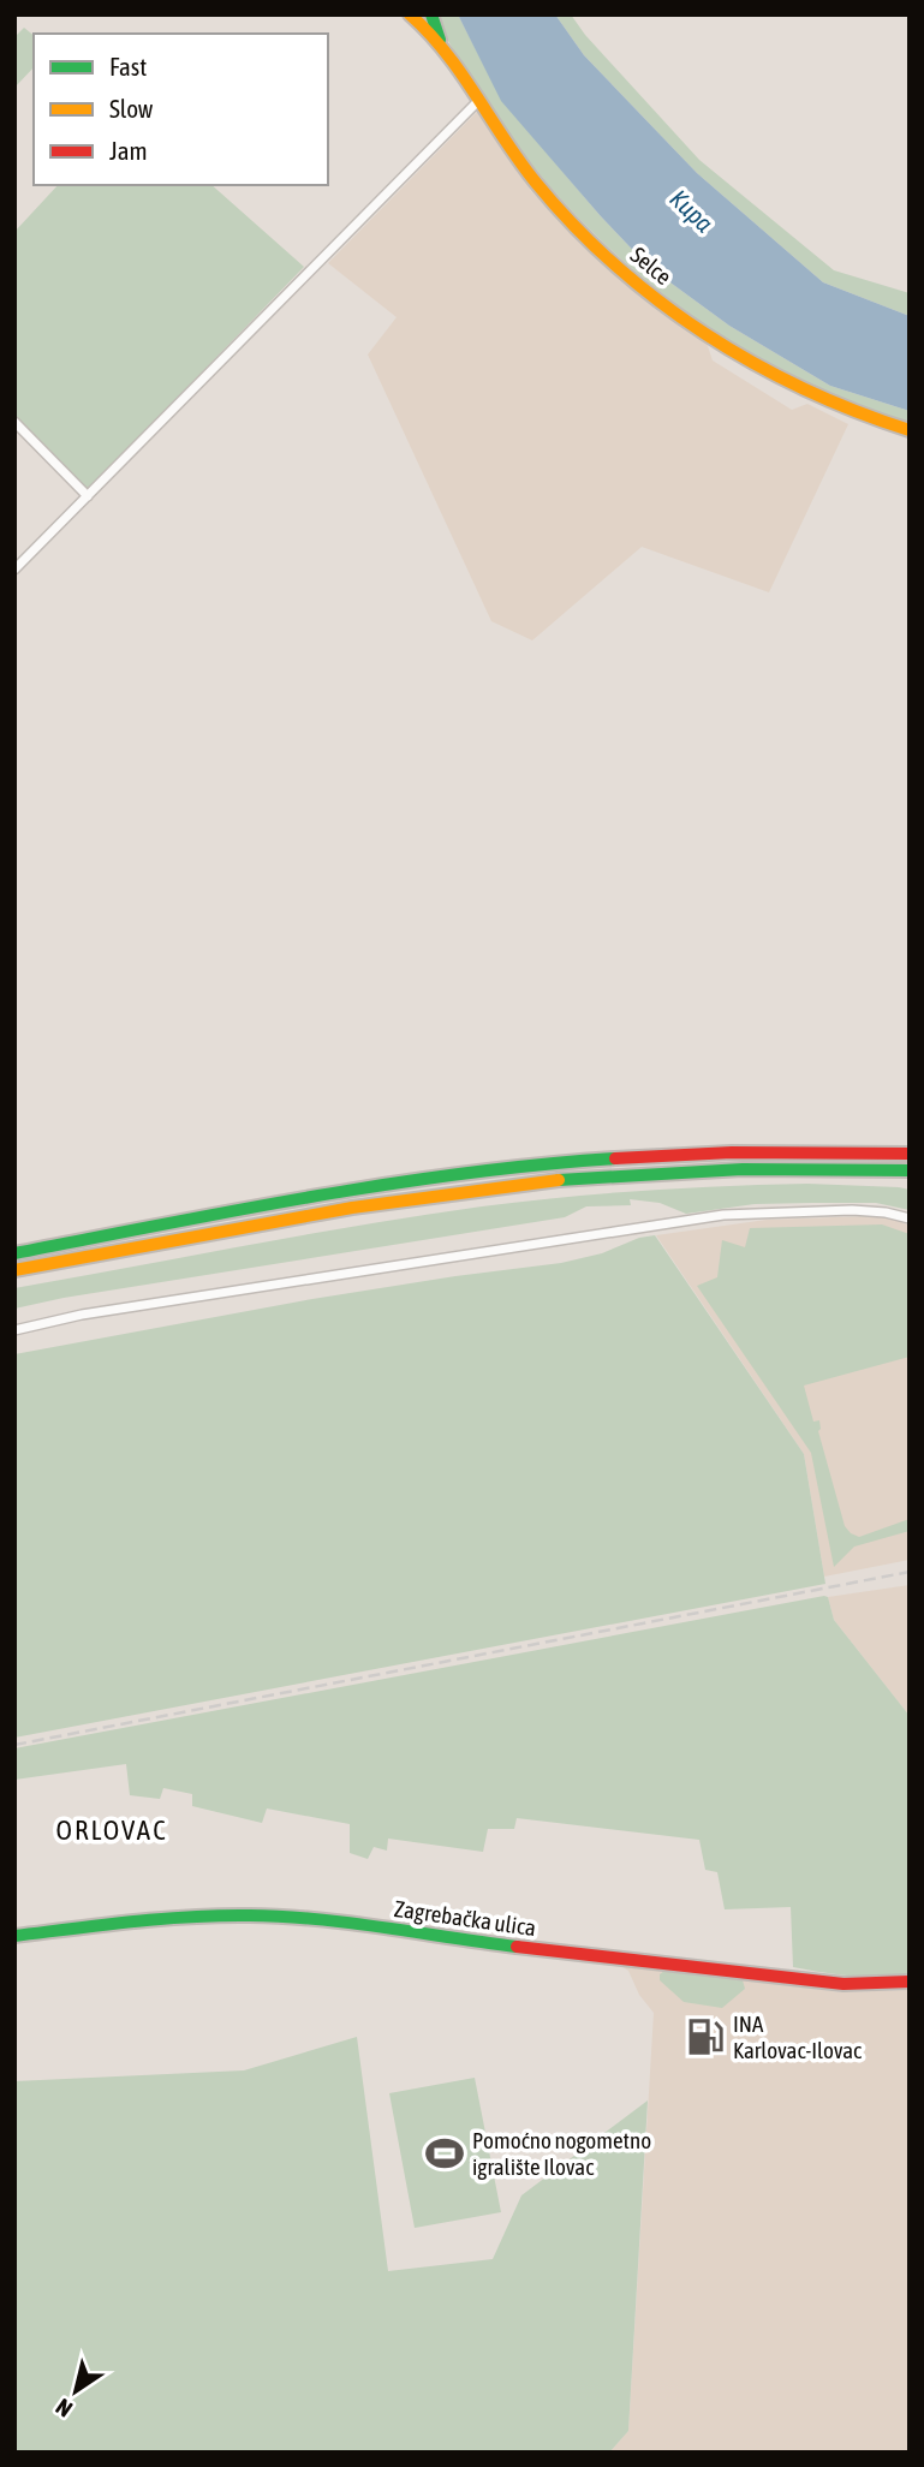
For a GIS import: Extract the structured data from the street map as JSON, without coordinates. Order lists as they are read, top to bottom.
{
  "streets": {
    "main road": ["Selce", "Zagrebačka ulica"]
  },
  "districts": ["ORLOVAC"],
  "water": ["Kupa"],
  "places": {
    "fuel station": ["INA Karlovac-Ilovac"],
    "sports": ["Pomoćno nogometno igralište Ilovac"]
  },
  "legend": ["Fast", "Slow", "Jam"],
  "north": "bottom left"
}
